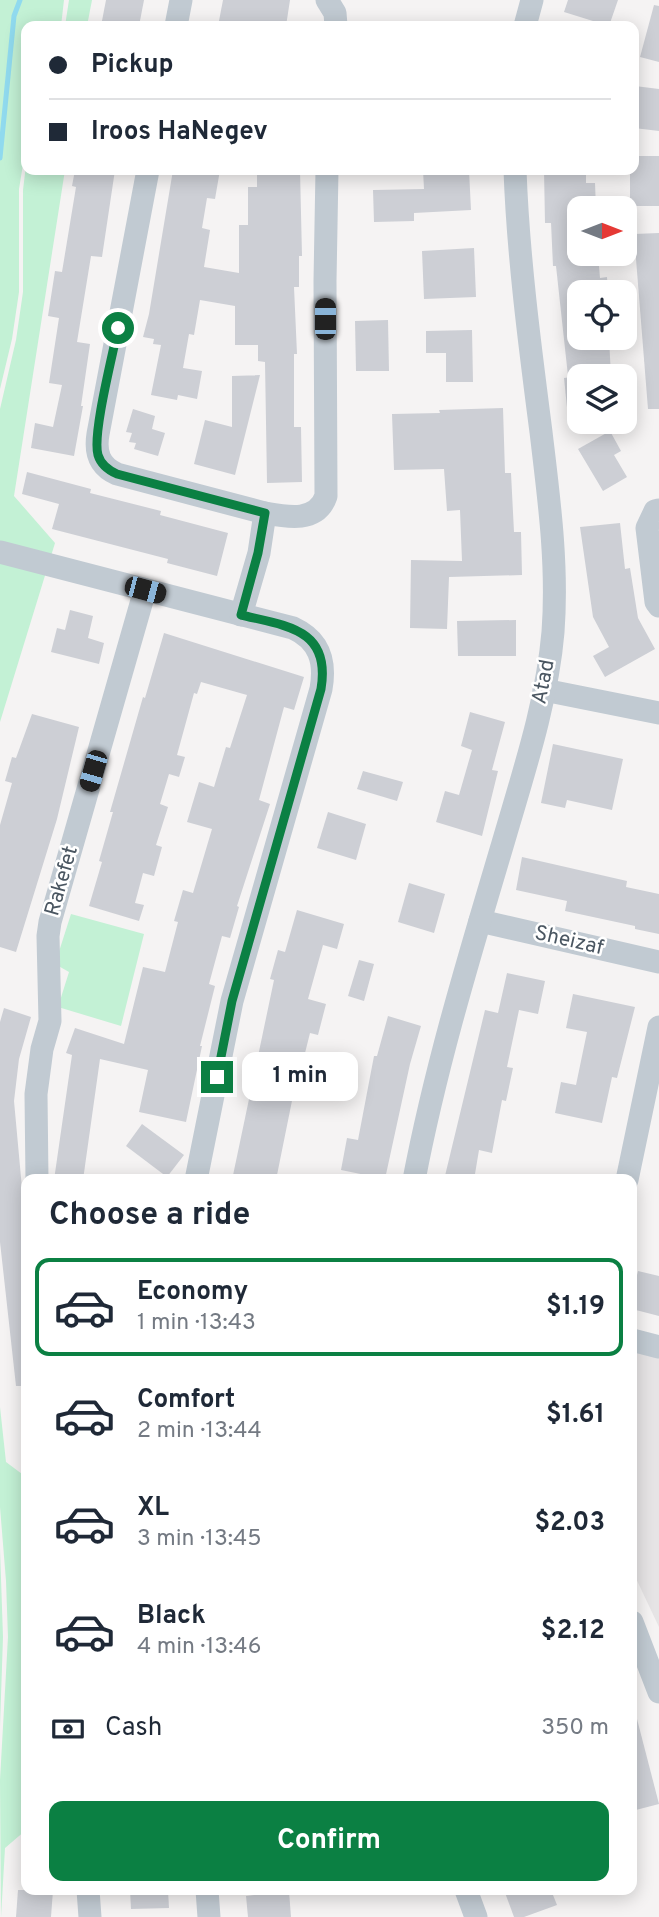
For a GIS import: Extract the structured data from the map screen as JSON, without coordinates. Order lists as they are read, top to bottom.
{
  "streets": {
    "street": ["Atad", "Rakefet", "Sheizaf"]
  },
  "crossings": [
    ["Atad", "Sheizaf"]
  ],
  "north": "right",
  "page": {
    "banner": ["Pickup", "Iroos HaNegev"],
    "bubble": "1 min",
    "heading": "Choose a ride",
    "list": [
      {
        "name": "Economy",
        "note": "1 min · 13:43",
        "value": "$1.19"
      },
      {
        "name": "Comfort",
        "note": "2 min · 13:44",
        "value": "$1.61"
      },
      {
        "name": "XL",
        "note": "3 min · 13:45",
        "value": "$2.03"
      },
      {
        "name": "Black",
        "note": "4 min · 13:46",
        "value": "$2.12"
      }
    ],
    "pay": ["Cash", "350 m"],
    "buttons": "Confirm"
  }
}
